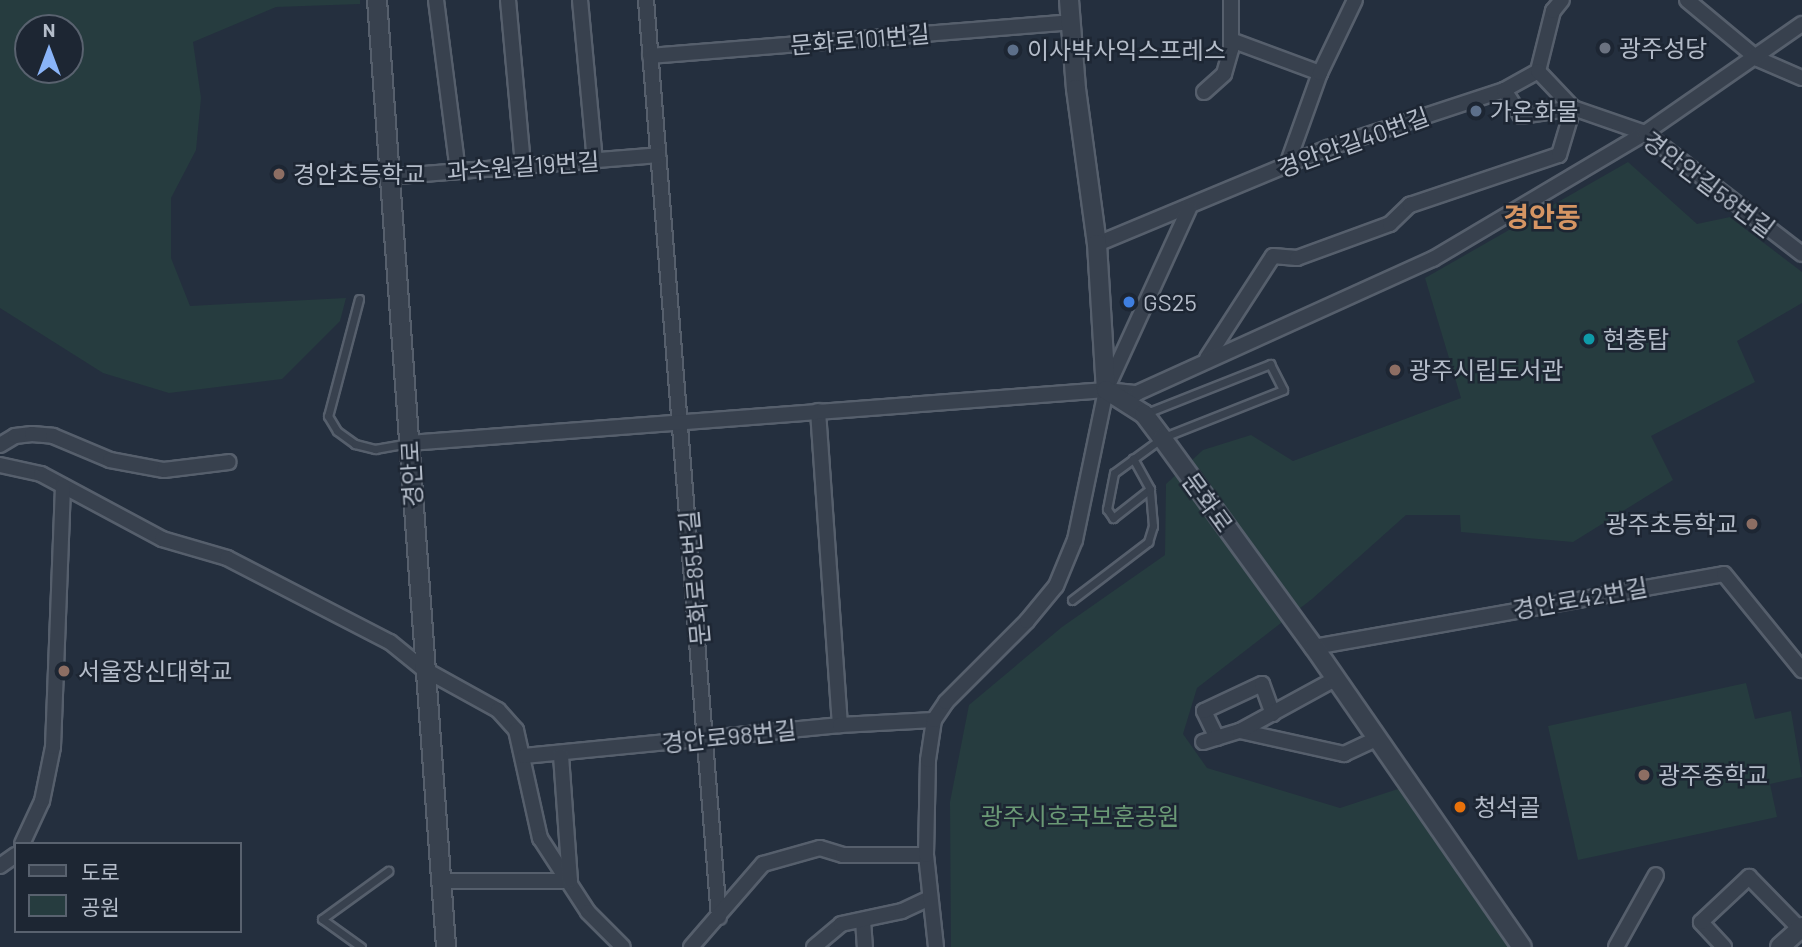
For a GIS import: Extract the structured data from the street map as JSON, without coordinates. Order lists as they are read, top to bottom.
{
  "streets": {
    "street": [
      "문화로101번길",
      "경안안길40번길",
      "과수원길19번길",
      "경안안길58번길",
      "경안로",
      "문화로",
      "문화로85번길",
      "경안로42번길",
      "경안로98번길"
    ]
  },
  "crossings": [
    ["경안안길40번길", "경안안길58번길"],
    ["과수원길19번길", "경안로"],
    ["문화로", "경안로42번길"],
    ["문화로85번길", "경안로98번길"]
  ],
  "districts": ["경안동"],
  "parks": ["광주시호국보훈공원"],
  "places": [
    "광주성당",
    "이사박사익스프레스",
    "가온화물",
    "경안초등학교",
    "GS25",
    "현충탑",
    "광주시립도서관",
    "광주초등학교",
    "서울장신대학교",
    "광주중학교",
    "청석골"
  ],
  "legend": ["도로", "공원"],
  "north": "top"
}
